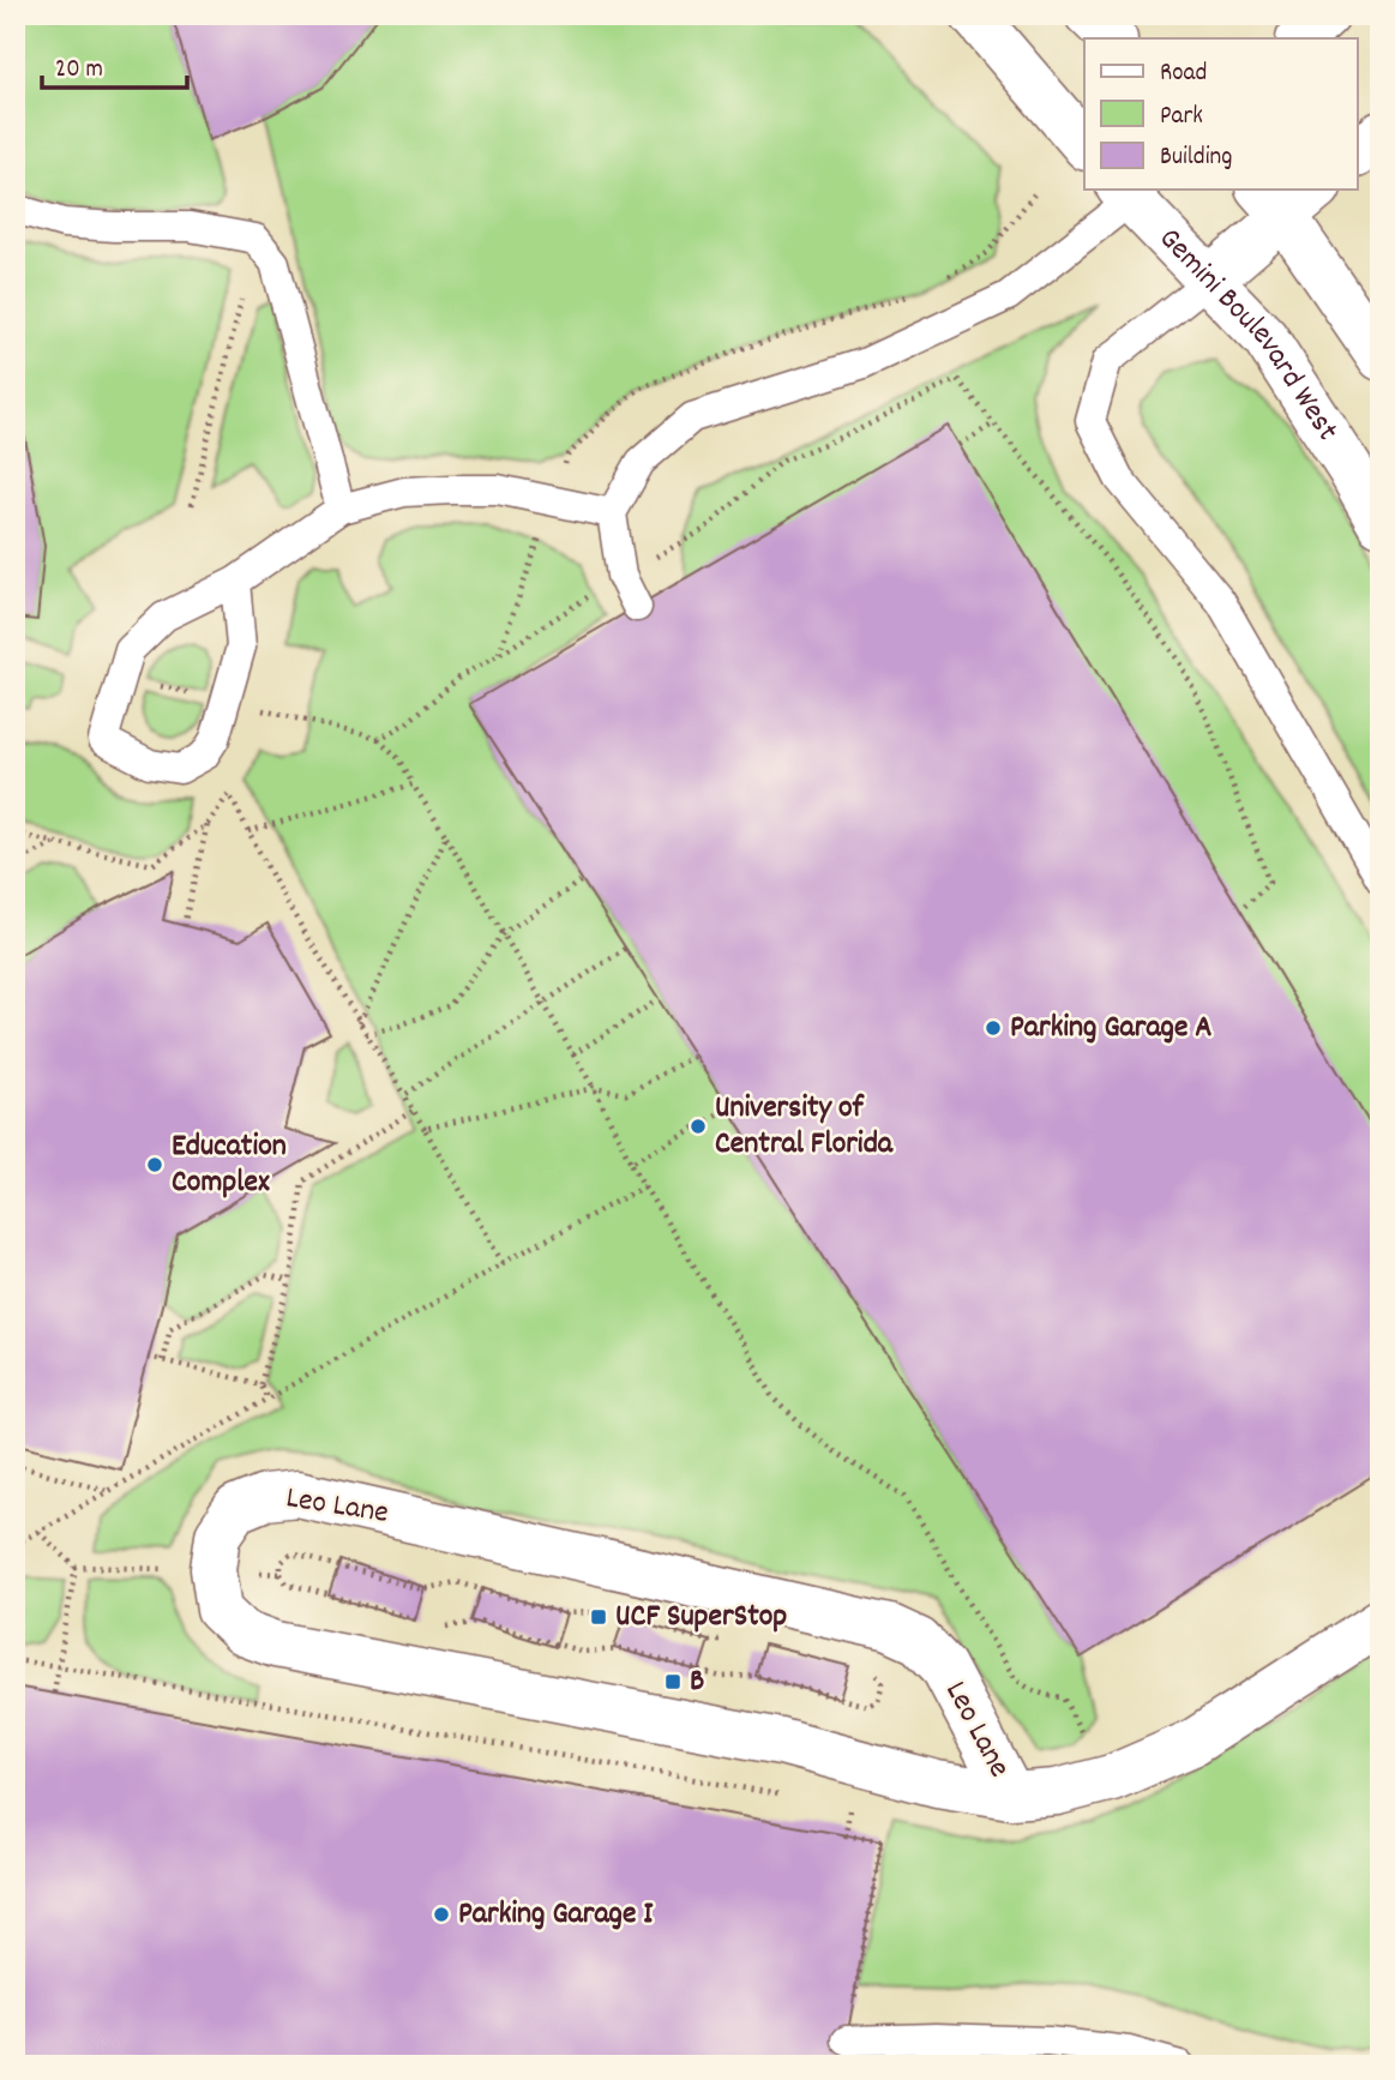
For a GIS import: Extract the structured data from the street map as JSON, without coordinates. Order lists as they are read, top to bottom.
{
  "streets": {
    "street": ["Gemini Boulevard West", "Leo Lane"]
  },
  "places": {
    "other": [
      "Parking Garage A",
      "University of Central Florida",
      "Education Complex",
      "Parking Garage I"
    ],
    "transit": ["UCF SuperStop", "B"]
  },
  "legend": ["Road", "Park", "Building"],
  "scale_bar": "20 m"
}
